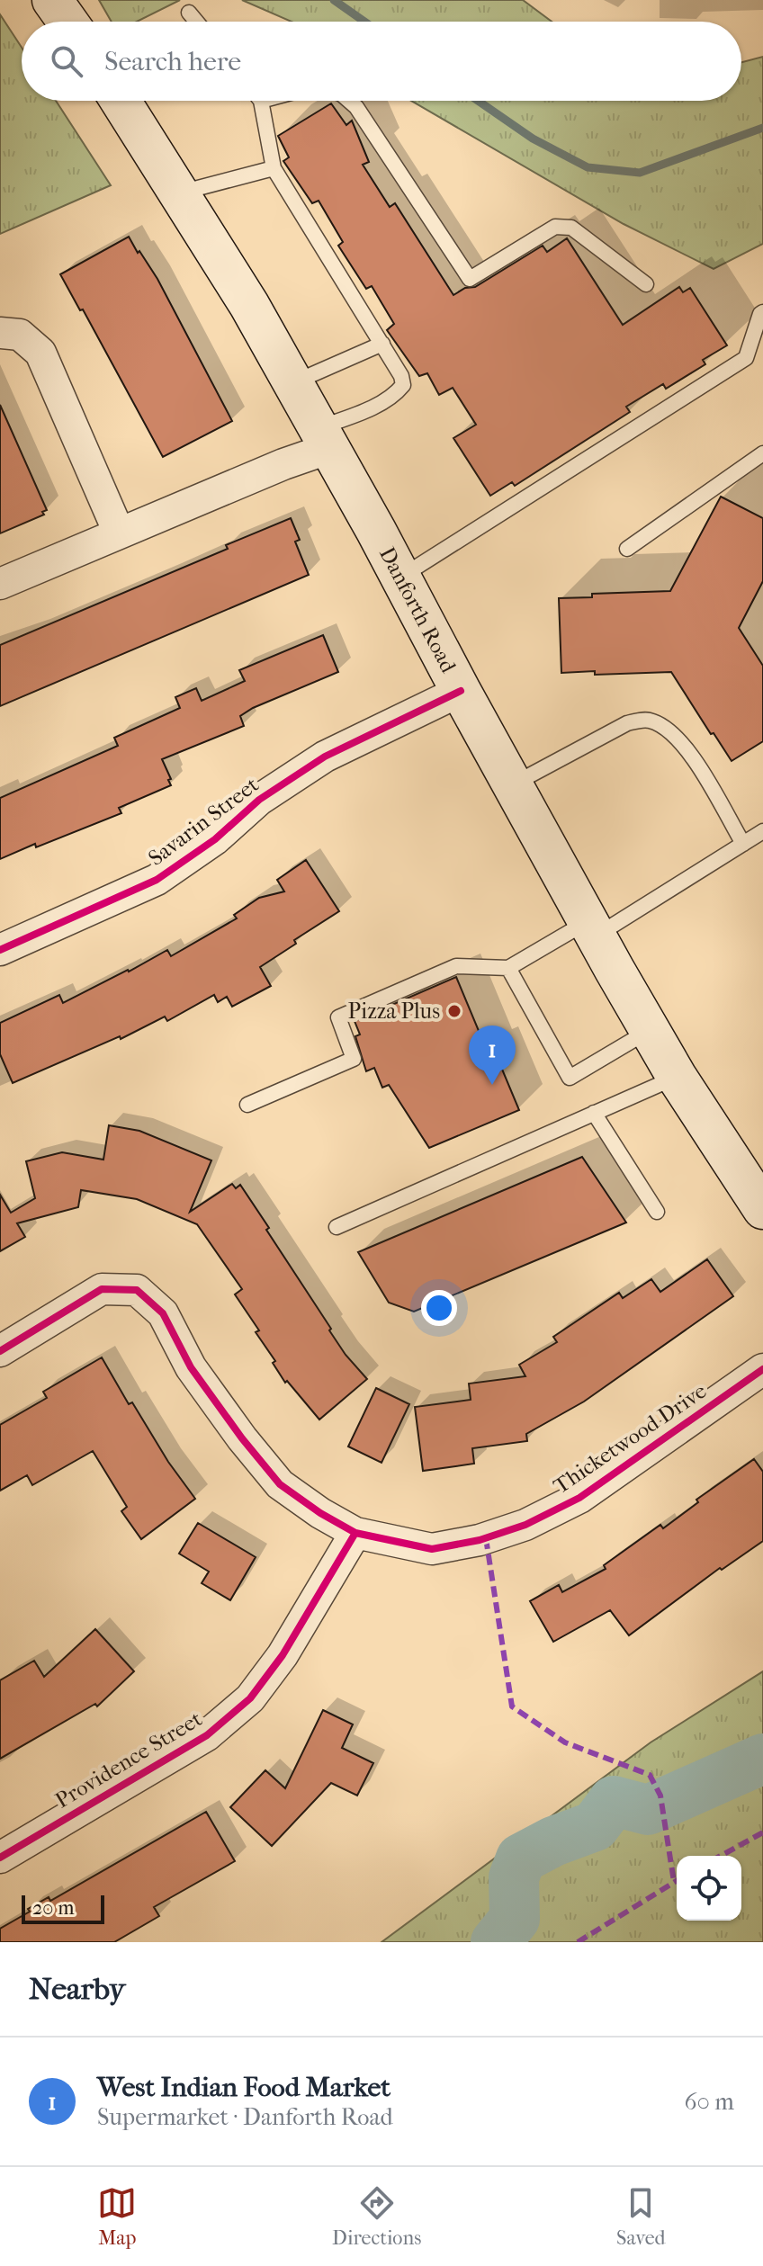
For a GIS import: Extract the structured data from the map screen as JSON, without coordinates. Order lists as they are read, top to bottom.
{
  "streets": {
    "main road": ["Danforth Road"],
    "street": ["Savarin Street", "Thicketwood Drive", "Providence Street"]
  },
  "crossings": [
    ["Danforth Road", "Savarin Street"],
    ["Thicketwood Drive", "Providence Street"]
  ],
  "places": ["Pizza Plus"],
  "scale_bar": "20 m",
  "page": {
    "search": "Search here",
    "pins": "1",
    "scale": "20 m",
    "heading": "Nearby",
    "list": [
      {
        "mark": "1",
        "name": "West Indian Food Market",
        "note": "Supermarket · Danforth Road",
        "value": "60 m"
      }
    ],
    "nav": ["Map", "Directions", "Saved"]
  }
}
